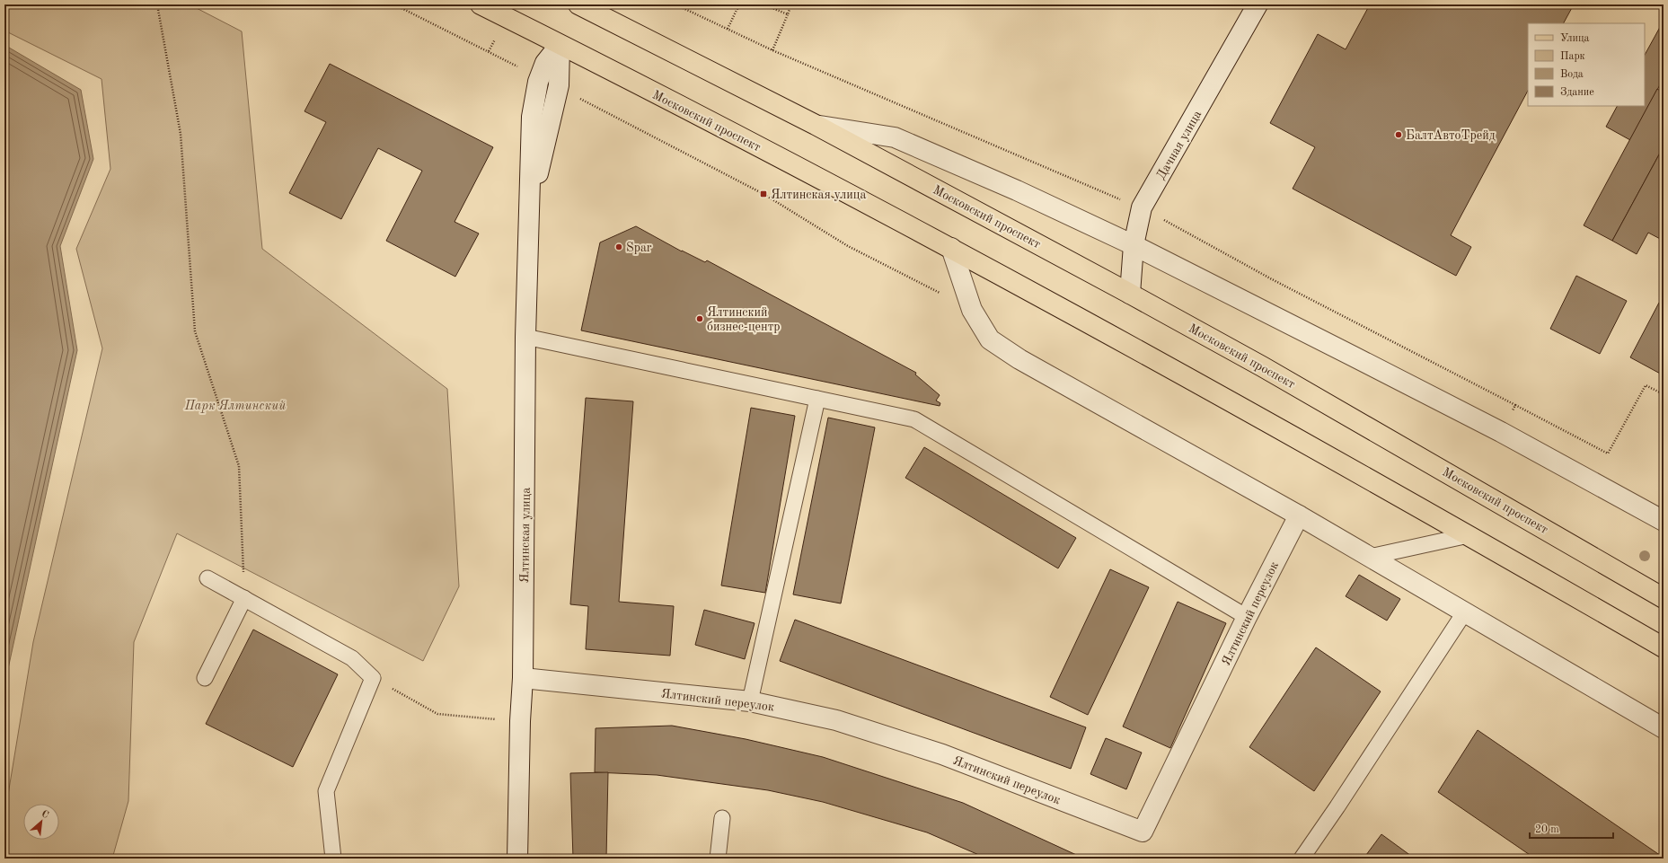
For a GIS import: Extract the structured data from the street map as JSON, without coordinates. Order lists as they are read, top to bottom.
{
  "streets": {
    "main road": ["Московский проспект"],
    "street": ["Дачная улица", "Ялтинская улица", "Ялтинский переулок"]
  },
  "crossings": [
    ["Московский проспект", "Дачная улица"],
    ["Московский проспект", "Ялтинская улица"],
    ["Ялтинская улица", "Ялтинский переулок"]
  ],
  "parks": ["Парк Ялтинский"],
  "places": {
    "other": ["БалтАвтоТрейд", "Spar", "Ялтинский бизнес-центр"],
    "transit": ["Ялтинская улица"]
  },
  "legend": [
    "Улица",
    "Парк",
    "Вода",
    "Здание"
  ],
  "scale_bar": "20 m",
  "north": "top right"
}
